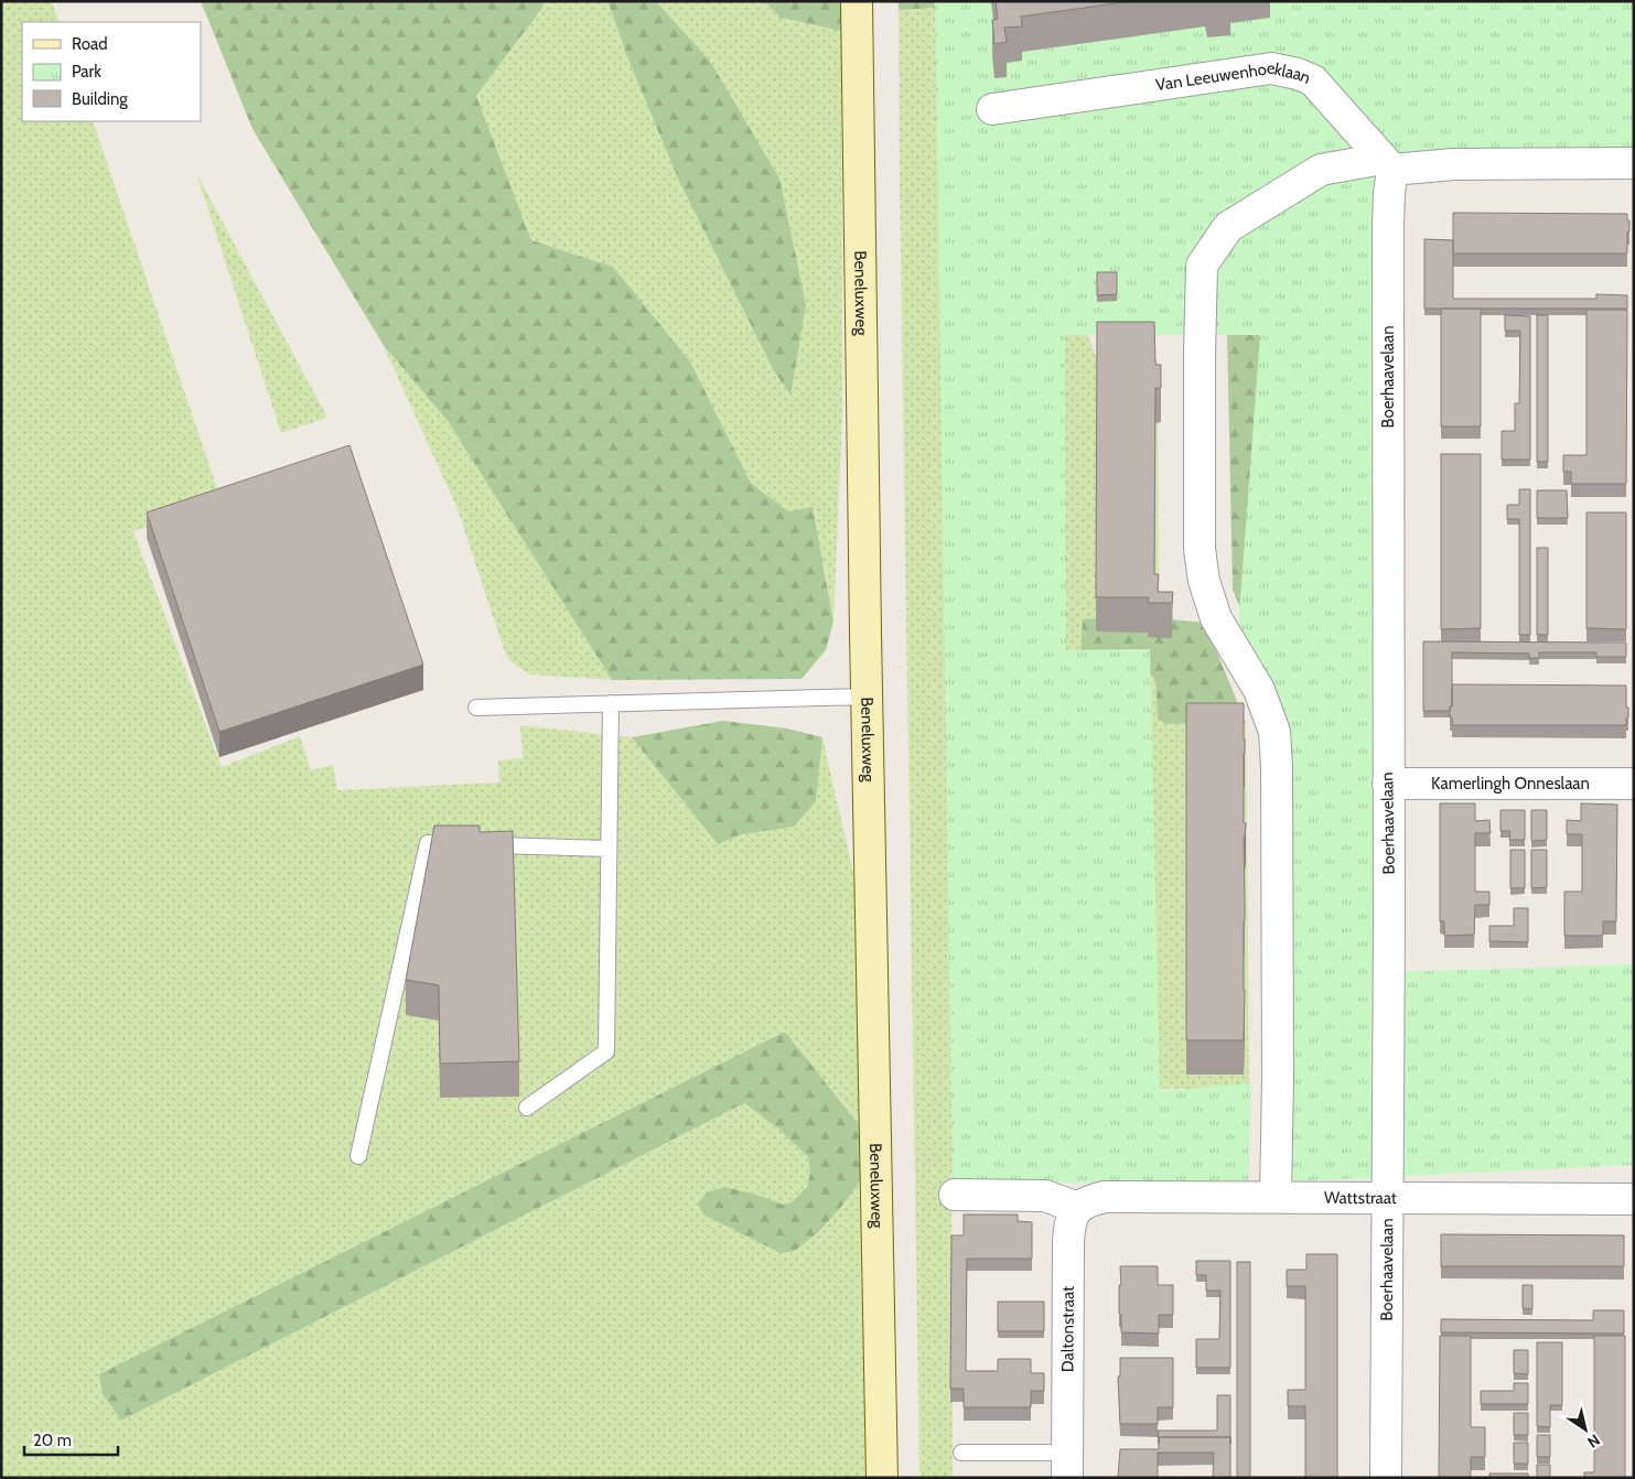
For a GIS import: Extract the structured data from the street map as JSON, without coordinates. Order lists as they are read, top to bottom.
{
  "streets": {
    "main road": ["Beneluxweg"],
    "street": [
      "Van Leeuwenhoeklaan",
      "Boerhaavelaan",
      "Kamerlingh Onneslaan",
      "Wattstraat",
      "Daltonstraat"
    ]
  },
  "crossings": [
    ["Van Leeuwenhoeklaan", "Boerhaavelaan"],
    ["Boerhaavelaan", "Kamerlingh Onneslaan"],
    ["Boerhaavelaan", "Wattstraat"],
    ["Wattstraat", "Daltonstraat"]
  ],
  "legend": ["Road", "Park", "Building"],
  "scale_bar": "20 m",
  "north": "bottom right"
}
